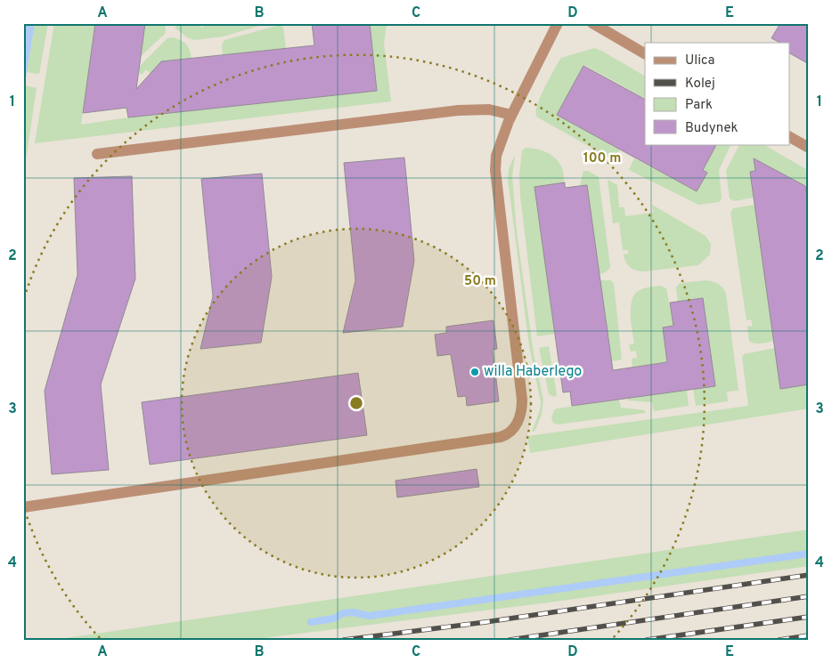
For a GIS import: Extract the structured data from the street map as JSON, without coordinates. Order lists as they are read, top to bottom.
{
  "places": ["willa Haberlego"],
  "legend": [
    "Ulica",
    "Kolej",
    "Park",
    "Budynek"
  ],
  "grid": {
    "columns": [
      "A",
      "B",
      "C",
      "D",
      "E"
    ],
    "rows": [
      "1",
      "2",
      "3",
      "4"
    ]
  },
  "rings": ["100 m", "50 m"]
}
